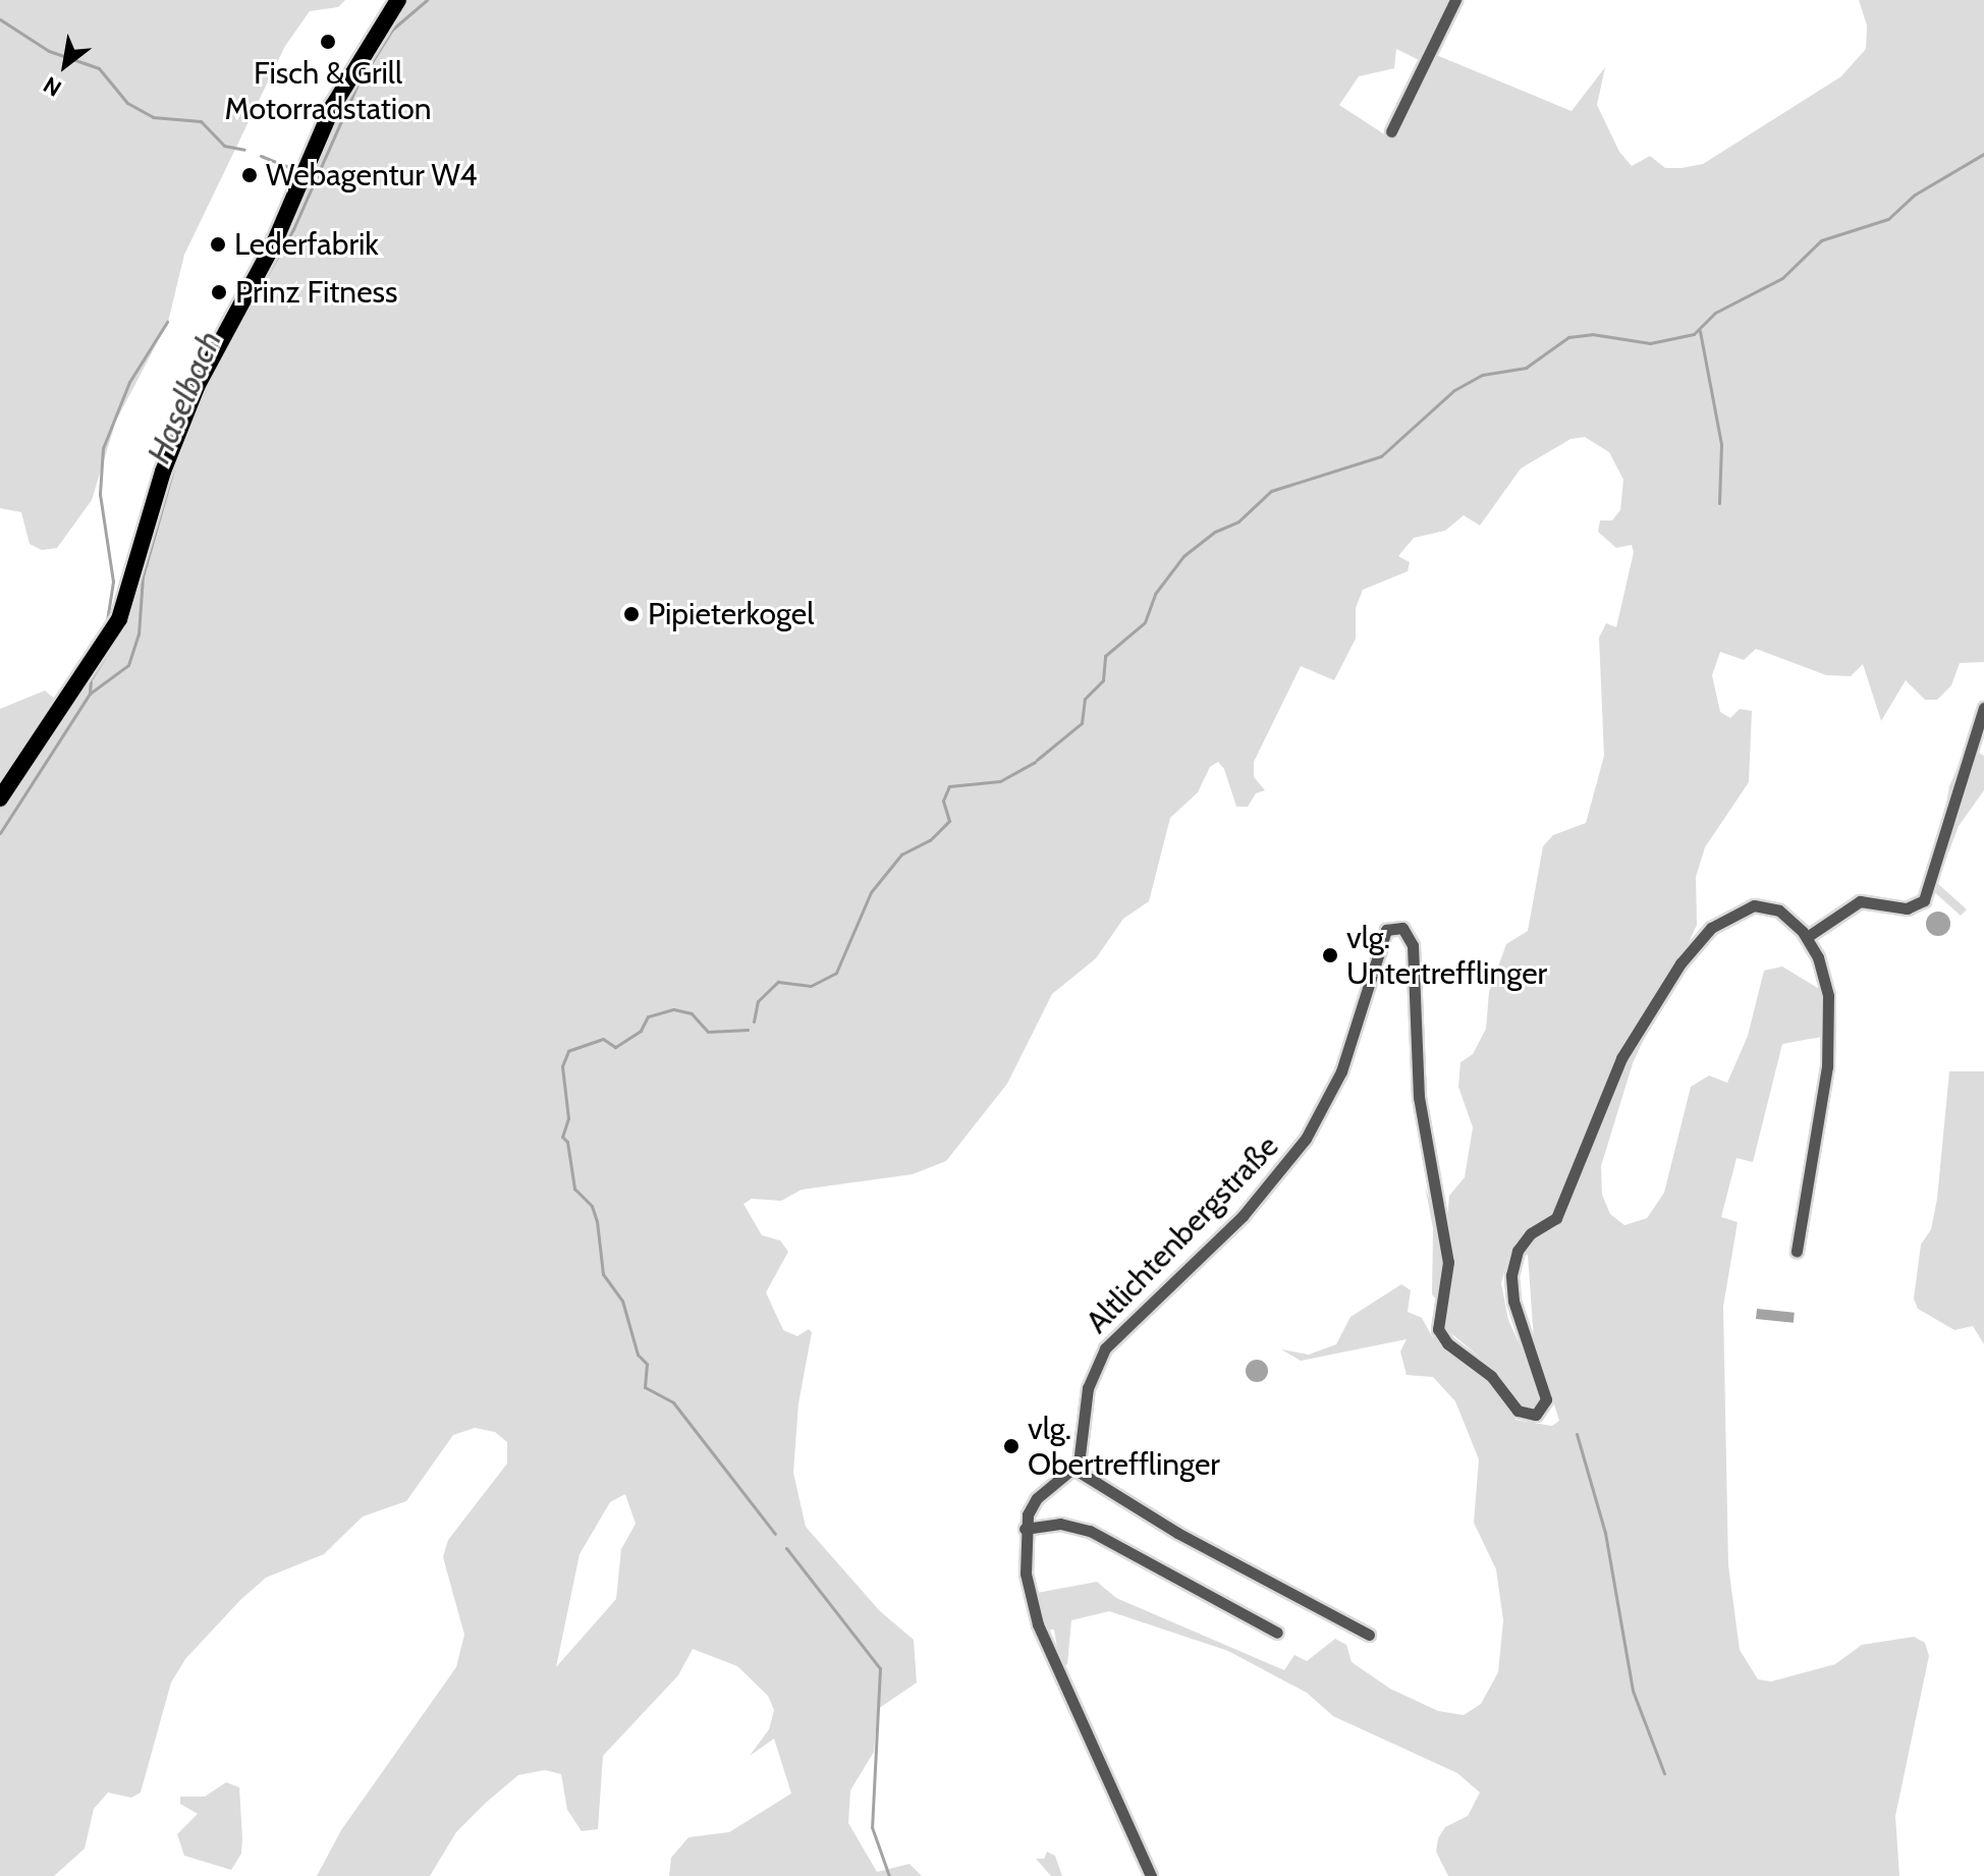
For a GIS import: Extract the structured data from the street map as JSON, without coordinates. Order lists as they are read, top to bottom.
{
  "streets": {
    "street": ["Altlichtenbergstraße"]
  },
  "water": ["Haselbach"],
  "places": [
    "Fisch & Grill Motorradstation",
    "Webagentur W4",
    "Lederfabrik",
    "Prinz Fitness",
    "Pipieterkogel",
    "vlg. Untertrefflinger",
    "vlg. Obertrefflinger"
  ],
  "north": "bottom left"
}
